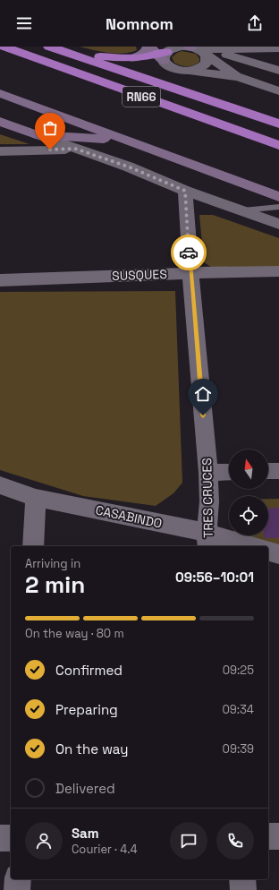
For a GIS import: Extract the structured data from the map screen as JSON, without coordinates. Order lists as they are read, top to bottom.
{
  "streets": {
    "highway": ["RN66"],
    "street": ["SUSQUES", "TRES CRUCES", "CASABINDO"]
  },
  "crossings": [
    ["SUSQUES", "TRES CRUCES"],
    ["TRES CRUCES", "CASABINDO"]
  ],
  "north": "top",
  "page": {
    "header": "Nomnom",
    "heading": ["2 min", "Arriving in", "09:56–10:01"],
    "panel": ["Sam", "Courier · 4.4"],
    "bar": "On the way · 80 m",
    "list": [
      ["Confirmed", "09:25"],
      ["Preparing", "09:34"],
      ["On the way", "09:39"],
      "Delivered"
    ]
  }
}
